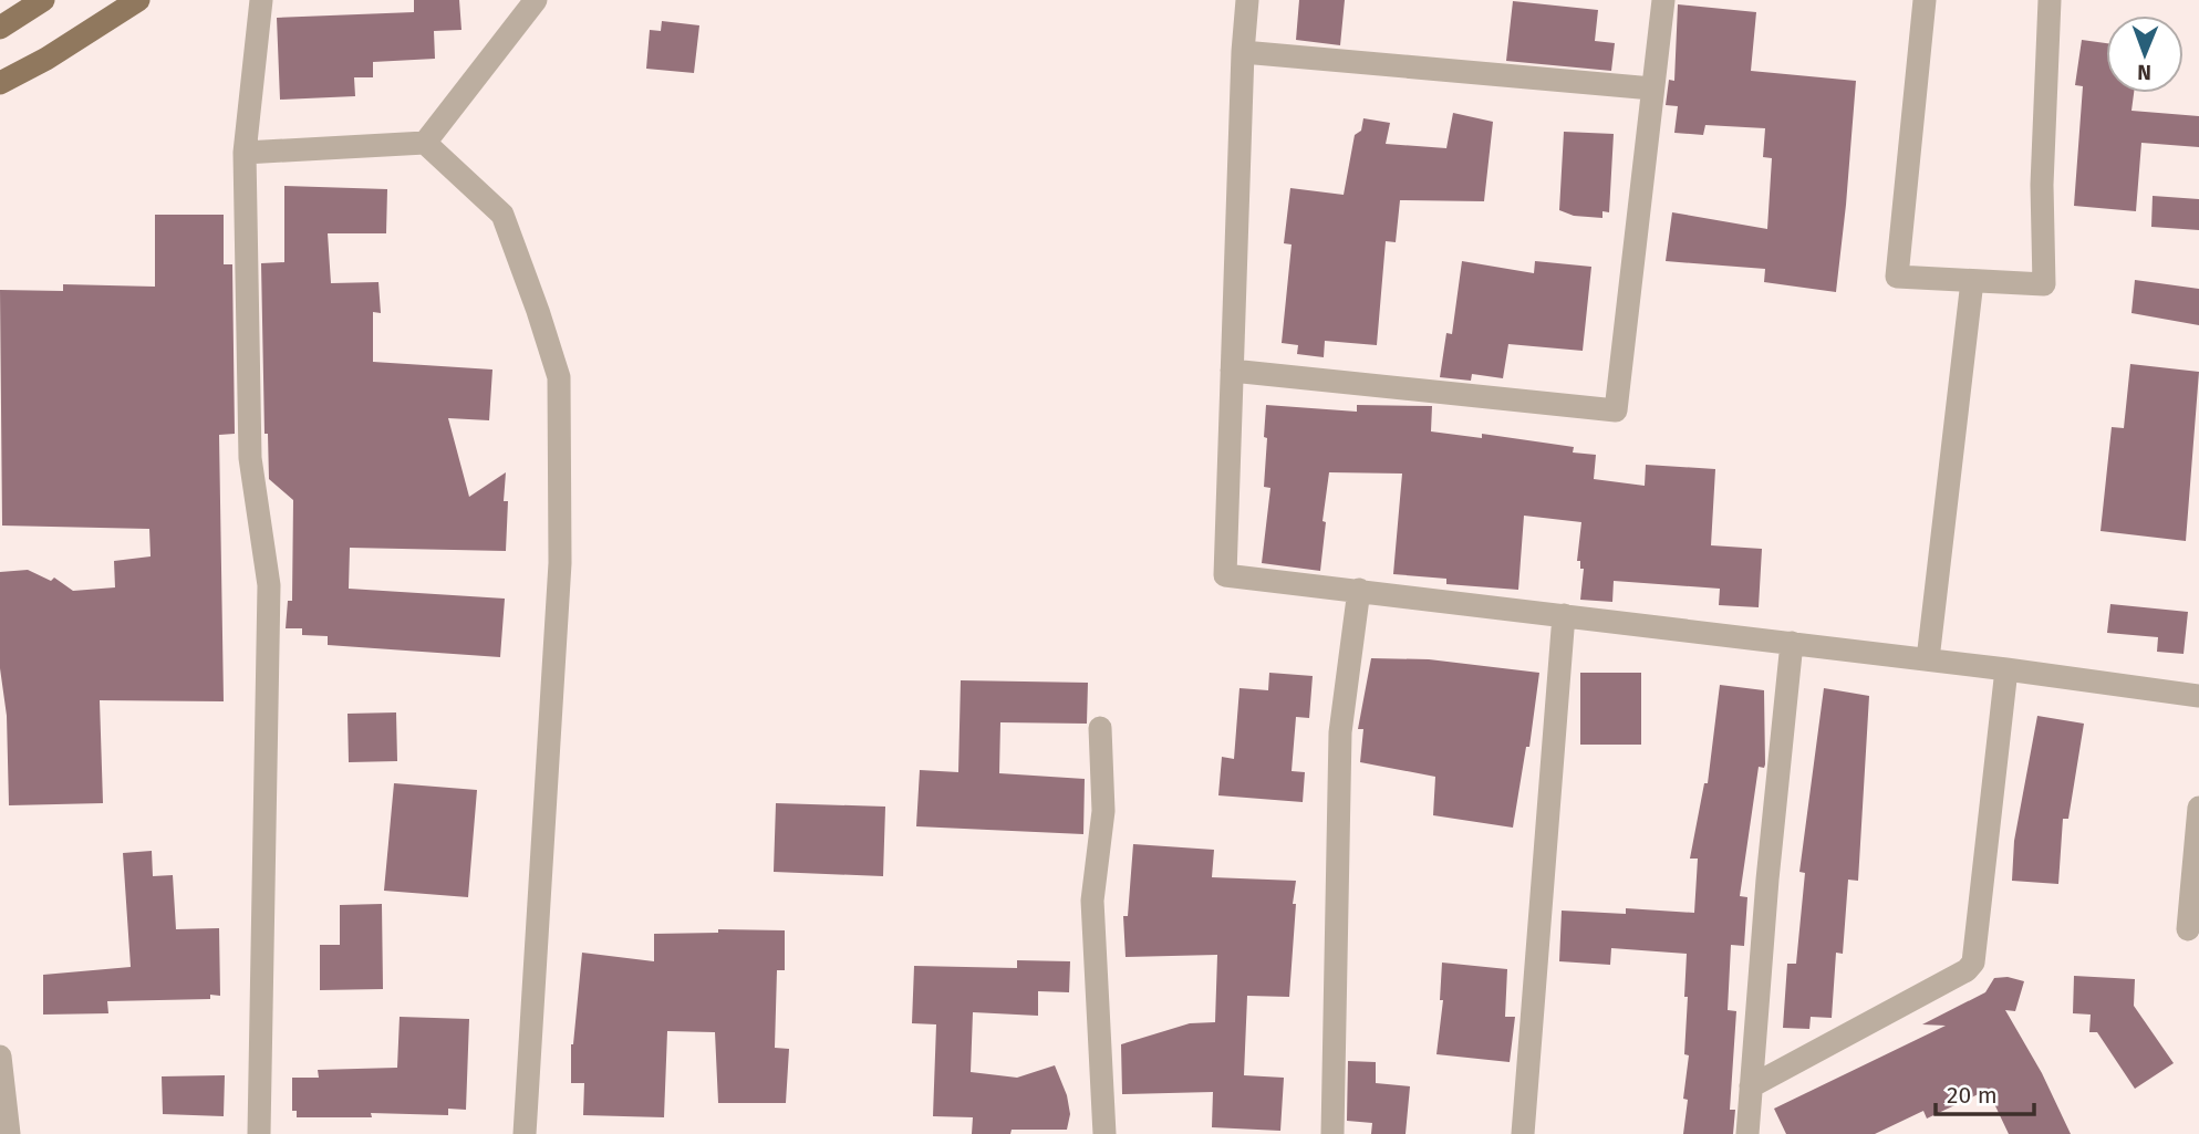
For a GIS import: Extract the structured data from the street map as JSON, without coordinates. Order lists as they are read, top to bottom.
{
  "scale_bar": "20 m",
  "north": "bottom"
}
